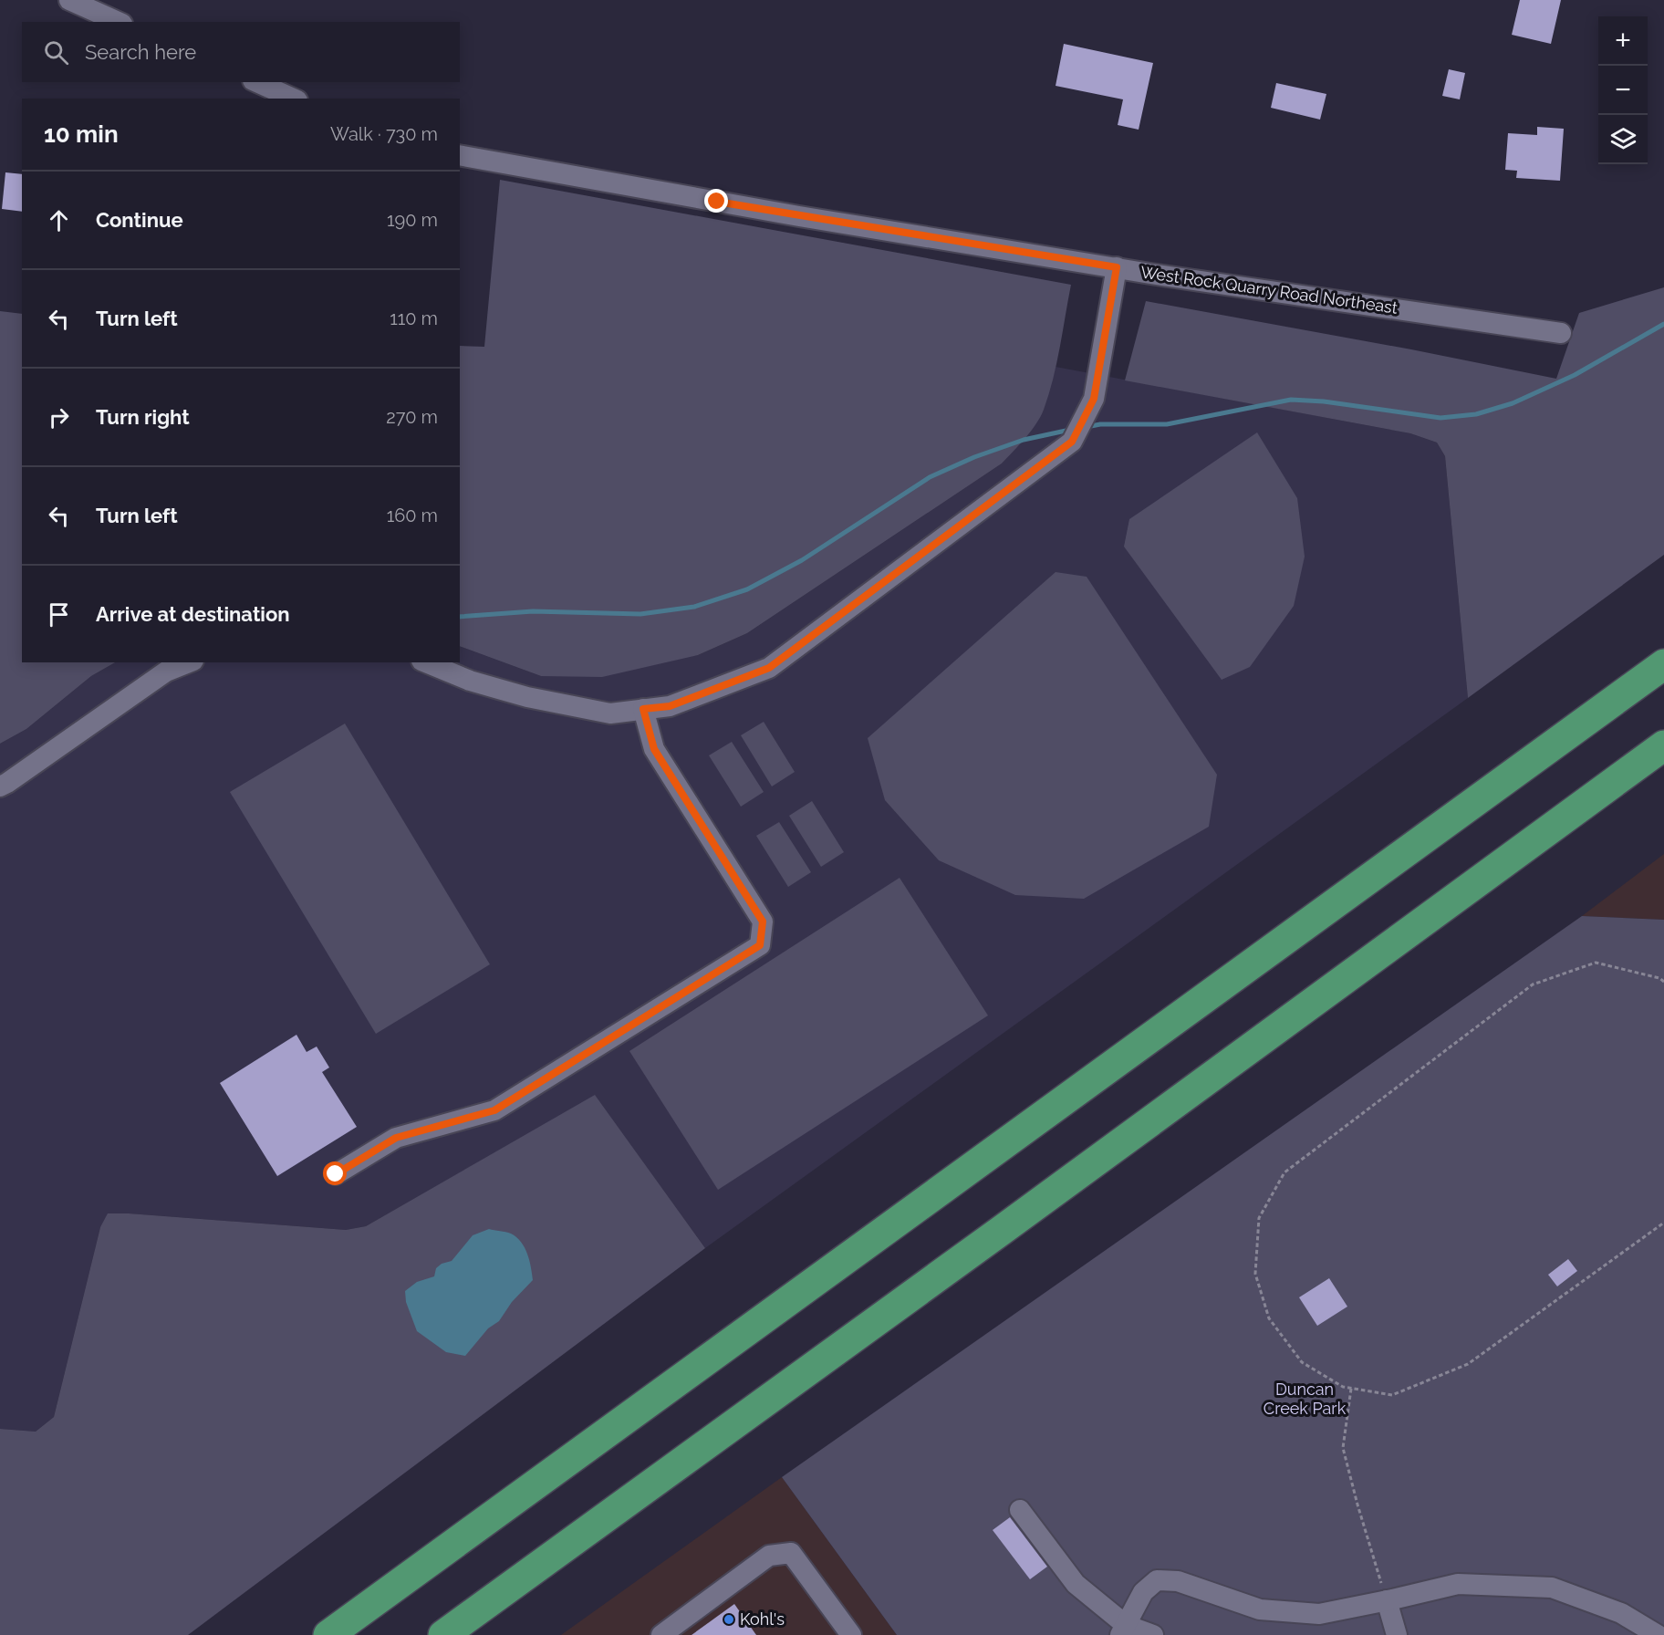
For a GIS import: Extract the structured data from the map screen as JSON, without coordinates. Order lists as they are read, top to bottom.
{
  "streets": {
    "street": ["West Rock Quarry Road Northeast"]
  },
  "parks": ["Duncan Creek Park"],
  "places": ["Kohl's"],
  "page": {
    "map_buttons": ["+", "−"],
    "search": "Search here",
    "heading": ["10 min", "Walk · 730 m"],
    "list": [
      ["Continue", "190 m"],
      ["Turn left", "110 m"],
      ["Turn right", "270 m"],
      ["Turn left", "160 m"],
      "Arrive at destination"
    ]
  }
}
